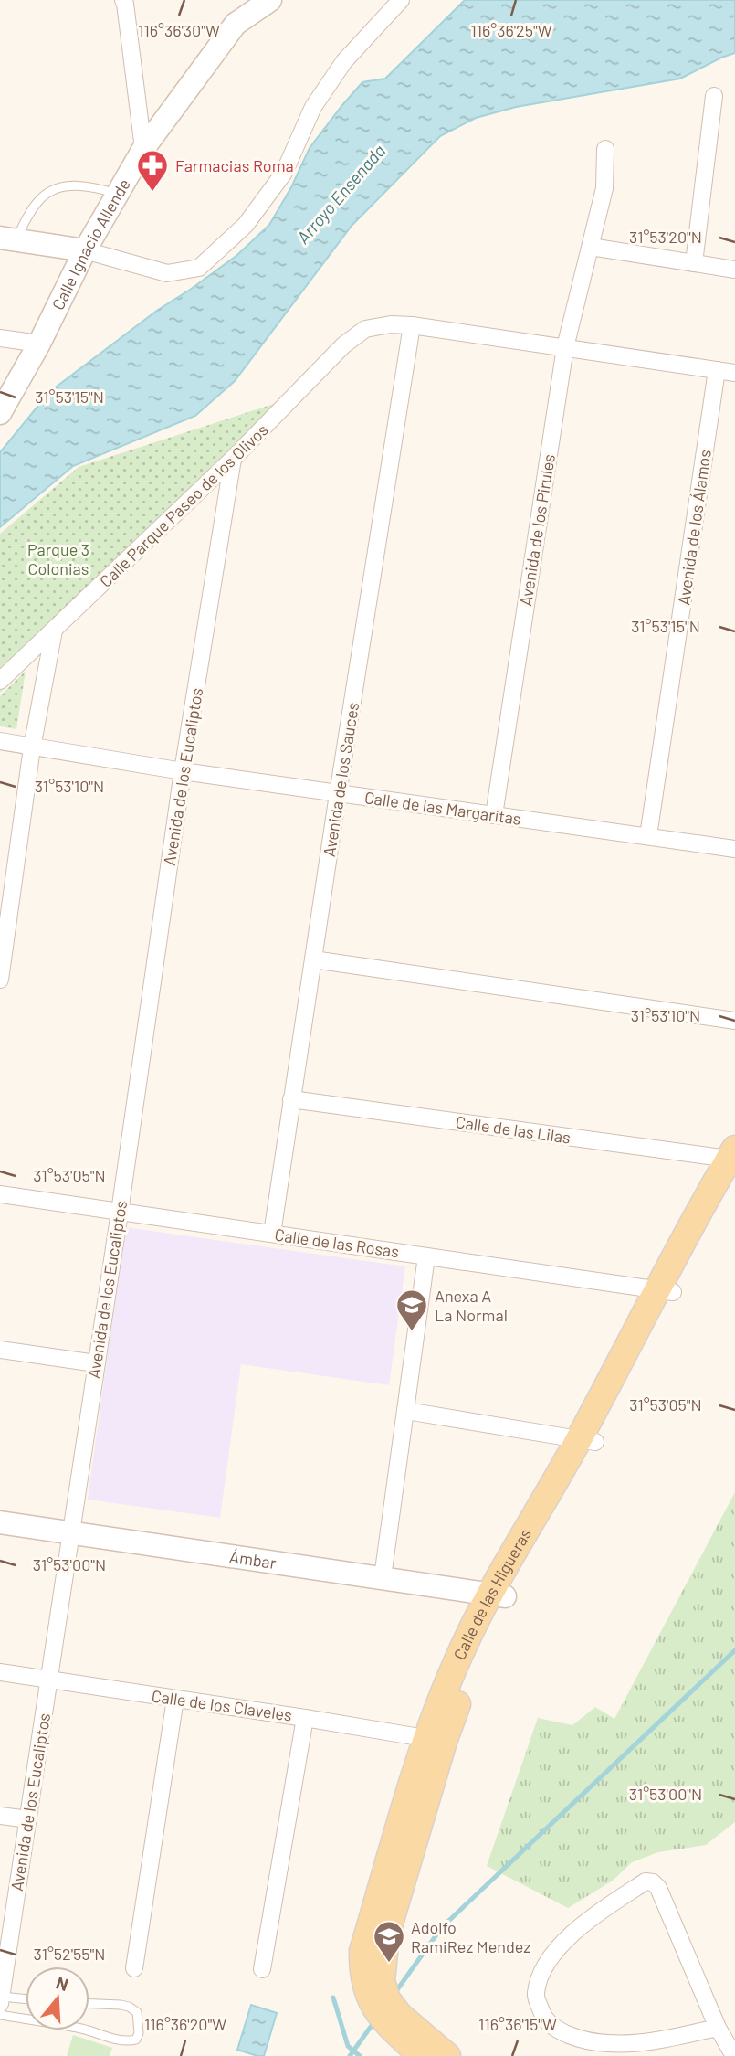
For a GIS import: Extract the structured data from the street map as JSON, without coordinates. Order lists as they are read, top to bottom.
{
  "streets": {
    "main road": ["Calle de las Higueras"],
    "street": [
      "Calle Ignacio Allende",
      "Calle Parque Paseo de los Olivos",
      "Avenida de los Álamos",
      "Avenida de los Pirules",
      "Avenida de los Eucaliptos",
      "Avenida de los Sauces",
      "Calle de las Margaritas",
      "Calle de las Lilas",
      "Calle de las Rosas",
      "Ámbar",
      "Calle de los Claveles"
    ]
  },
  "crossings": [
    ["Calle Parque Paseo de los Olivos", "Avenida de los Eucaliptos"],
    ["Calle Parque Paseo de los Olivos", "Avenida de los Sauces"],
    ["Avenida de los Álamos", "Calle de las Margaritas"],
    ["Avenida de los Pirules", "Calle de las Margaritas"],
    ["Avenida de los Eucaliptos", "Calle de las Margaritas"],
    ["Avenida de los Eucaliptos", "Calle de las Rosas"],
    ["Avenida de los Eucaliptos", "Ámbar"],
    ["Avenida de los Eucaliptos", "Calle de los Claveles"],
    ["Avenida de los Sauces", "Calle de las Margaritas"],
    ["Avenida de los Sauces", "Calle de las Lilas"],
    ["Avenida de los Sauces", "Calle de las Rosas"],
    ["Calle de las Lilas", "Calle de las Higueras"],
    ["Calle de las Rosas", "Calle de las Higueras"],
    ["Ámbar", "Calle de las Higueras"],
    ["Calle de las Higueras", "Calle de los Claveles"]
  ],
  "water": ["Arroyo Ensenada"],
  "parks": ["Parque 3 Colonias"],
  "places": {
    "pharmacy": ["Farmacias Roma"],
    "school or university": ["Anexa A La Normal", "Adolfo RamiRez Mendez"]
  },
  "north": "top",
  "coordinates": [
    "116°36'30\"W",
    "116°36'25\"W",
    "31°53'20\"N",
    "31°53'15\"N",
    "31°53'10\"N",
    "31°53'05\"N",
    "31°53'00\"N",
    "31°52'55\"N",
    "116°36'20\"W",
    "116°36'15\"W"
  ]
}
